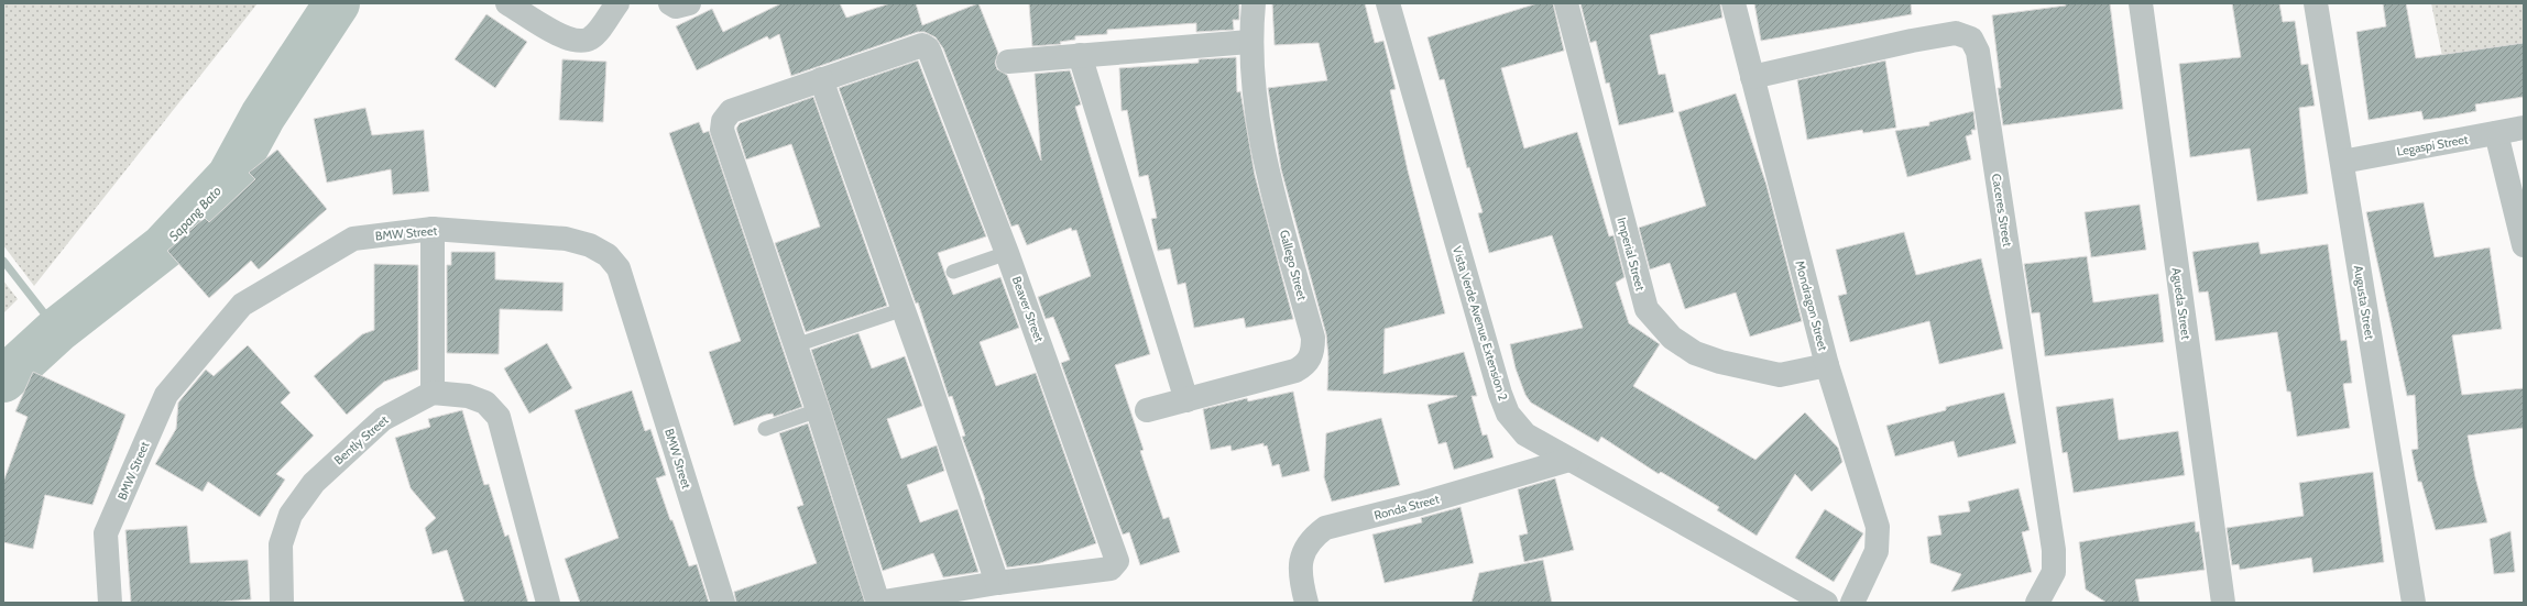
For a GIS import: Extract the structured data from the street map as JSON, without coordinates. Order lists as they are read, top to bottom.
{
  "streets": {
    "street": [
      "Legaspi Street",
      "Caceres Street",
      "BMW Street",
      "Imperial Street",
      "Gallego Street",
      "Augusta Street",
      "Agueda Street",
      "Mondragon Street",
      "Beaver Street",
      "Vista Verde Avenue Extension 2",
      "Bently Street",
      "Ronda Street"
    ]
  },
  "crossings": [
    ["Legaspi Street", "Augusta Street"],
    ["Caceres Street", "Mondragon Street"],
    ["Imperial Street", "Mondragon Street"],
    ["Vista Verde Avenue Extension 2", "Ronda Street"]
  ],
  "water": ["Sapang Bato"]
}
